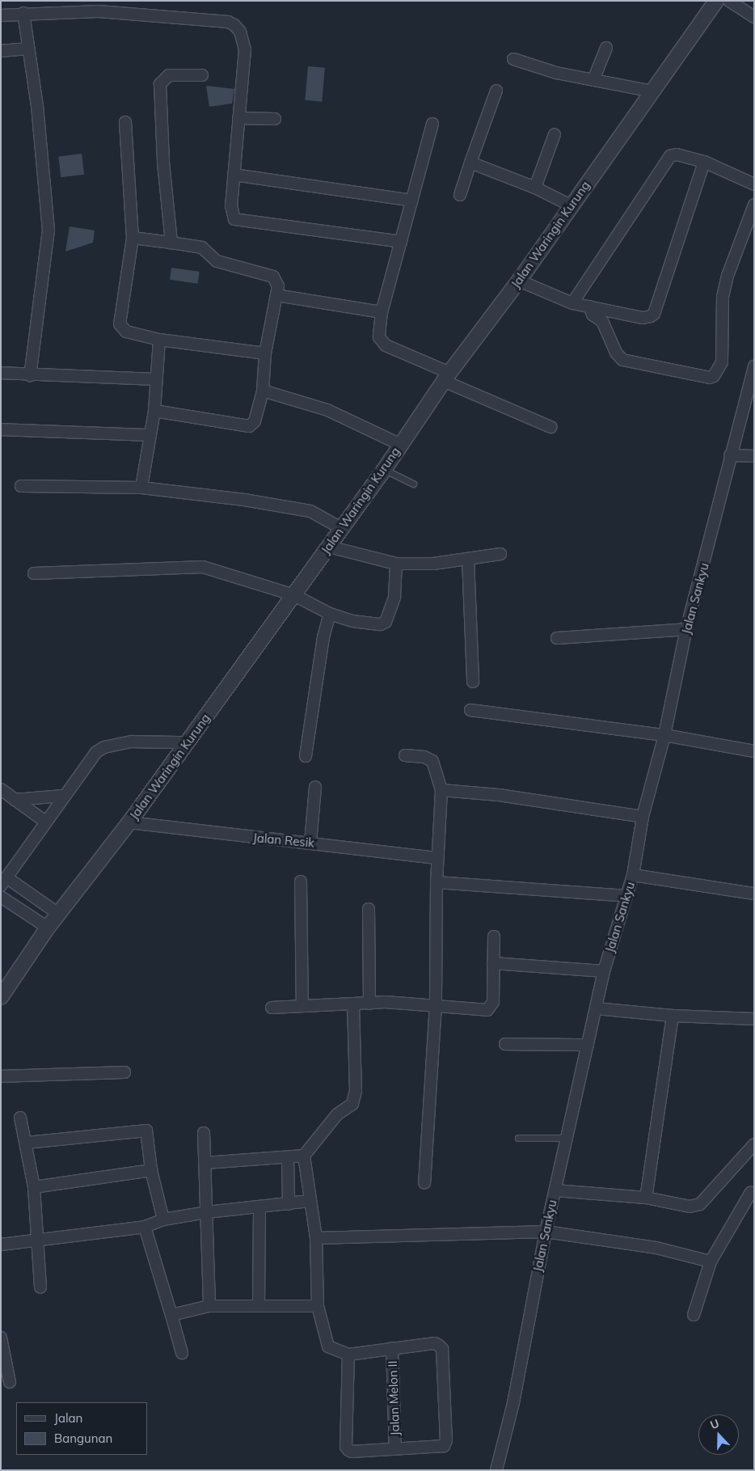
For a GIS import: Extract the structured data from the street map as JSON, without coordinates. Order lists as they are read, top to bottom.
{
  "streets": {
    "street": [
      "Jalan Waringin Kurung",
      "Jalan Sankyu",
      "Jalan Resik",
      "Jalan Melon II"
    ]
  },
  "crossings": [
    ["Jalan Waringin Kurung", "Jalan Resik"]
  ],
  "legend": ["Jalan", "Bangunan"],
  "north": "top"
}
